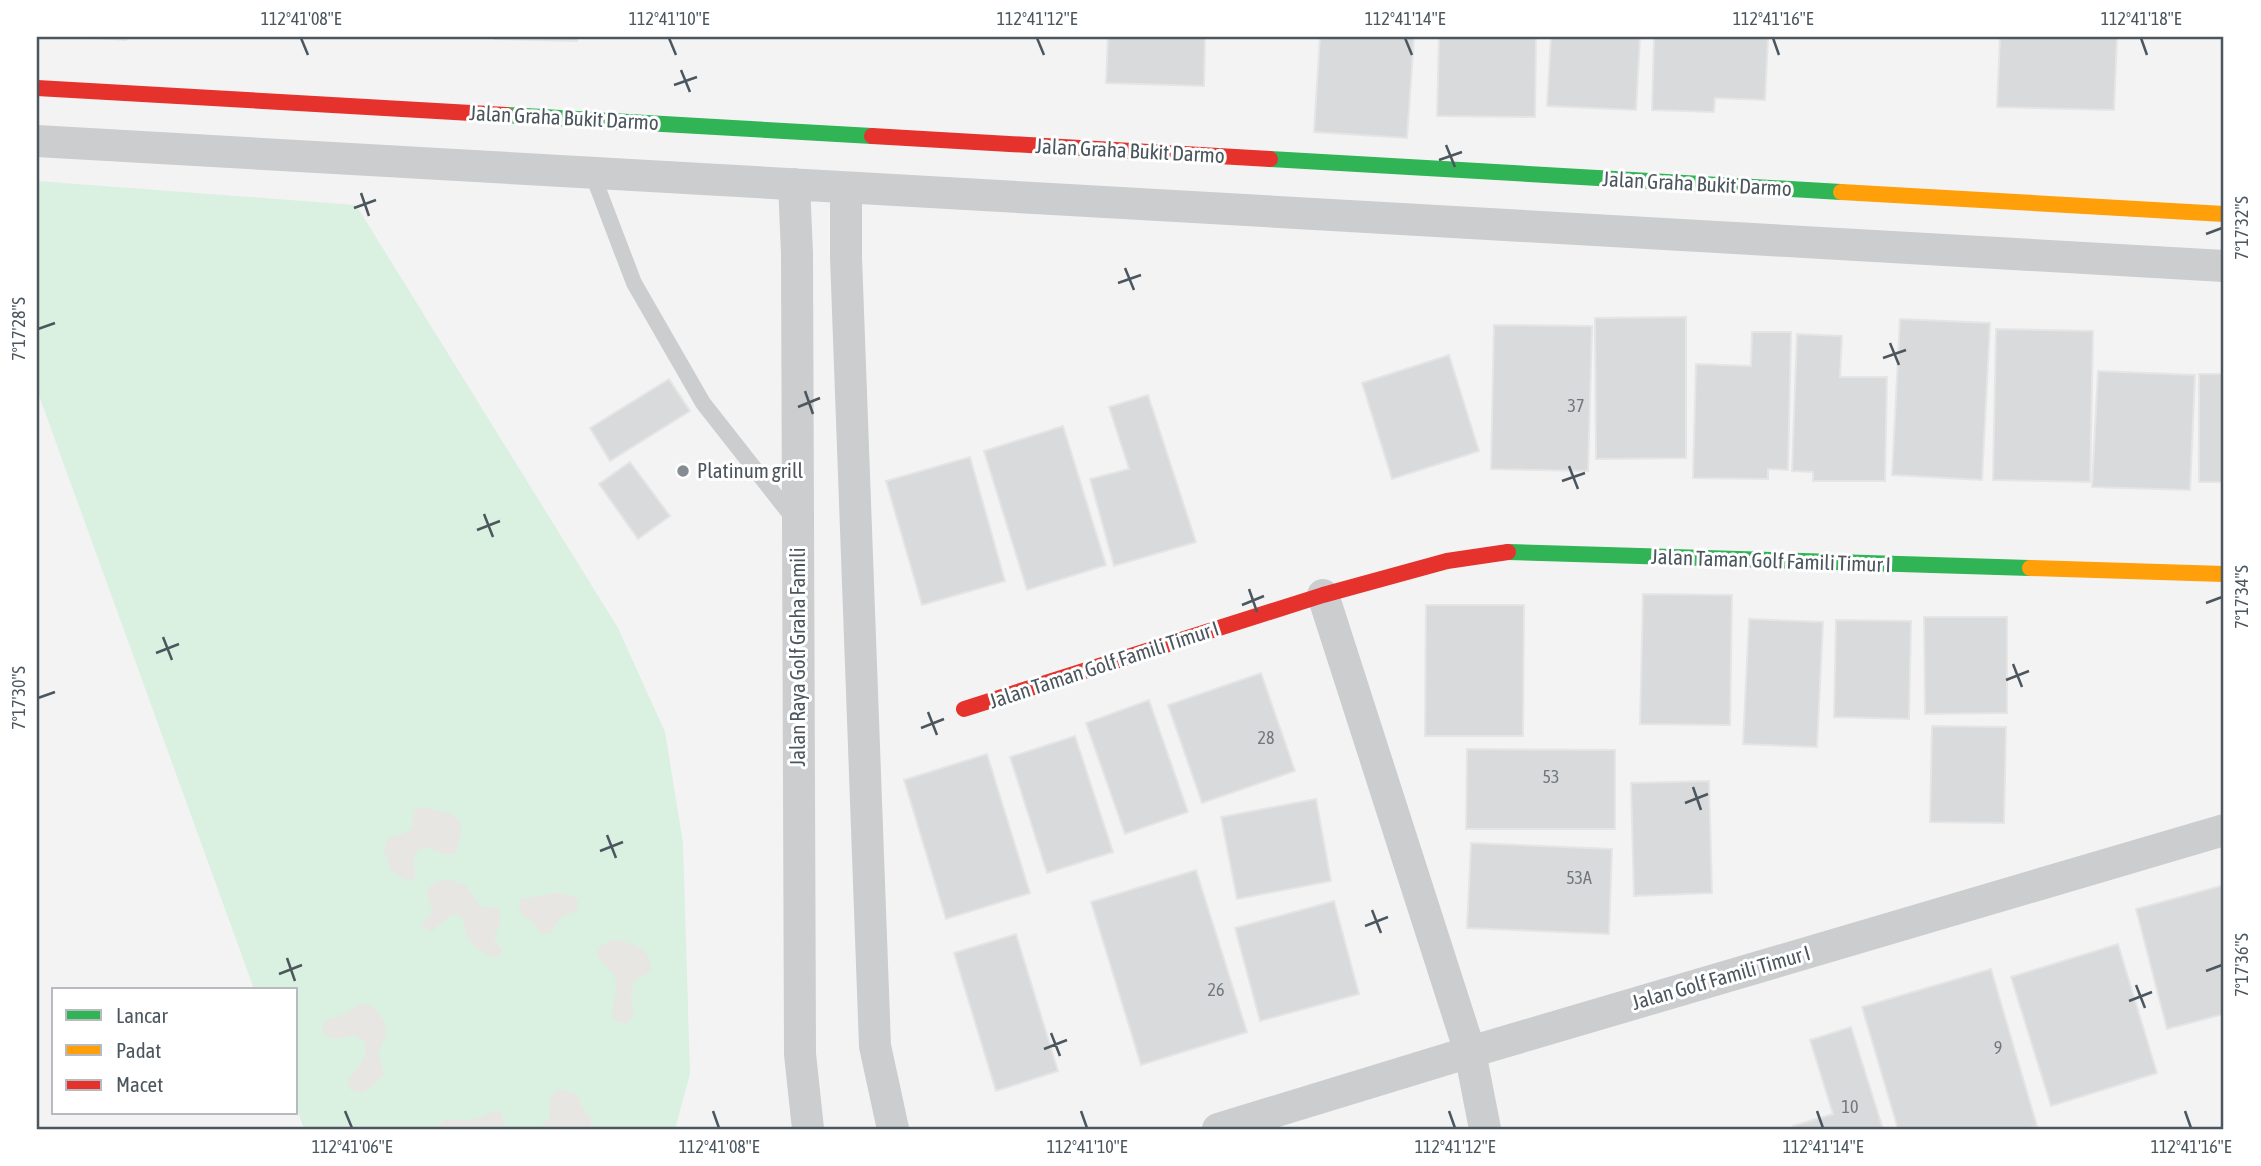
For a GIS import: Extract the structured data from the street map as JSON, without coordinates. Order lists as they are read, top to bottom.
{
  "streets": {
    "street": [
      "Jalan Graha Bukit Darmo",
      "Jalan Taman Golf Famili Timur I",
      "Jalan Raya Golf Graha Famili",
      "Jalan Golf Famili Timur I"
    ]
  },
  "places": ["Platinum grill"],
  "house_numbers": [
    "37",
    "28",
    "53",
    "53A",
    "26",
    "9",
    "10"
  ],
  "legend": ["Lancar", "Padat", "Macet"],
  "coordinates": [
    "112°41'08\"E",
    "112°41'10\"E",
    "112°41'12\"E",
    "112°41'14\"E",
    "112°41'16\"E",
    "112°41'18\"E",
    "7°17'32\"S",
    "7°17'28\"S",
    "7°17'34\"S",
    "7°17'30\"S",
    "7°17'36\"S",
    "112°41'06\"E"
  ]
}
